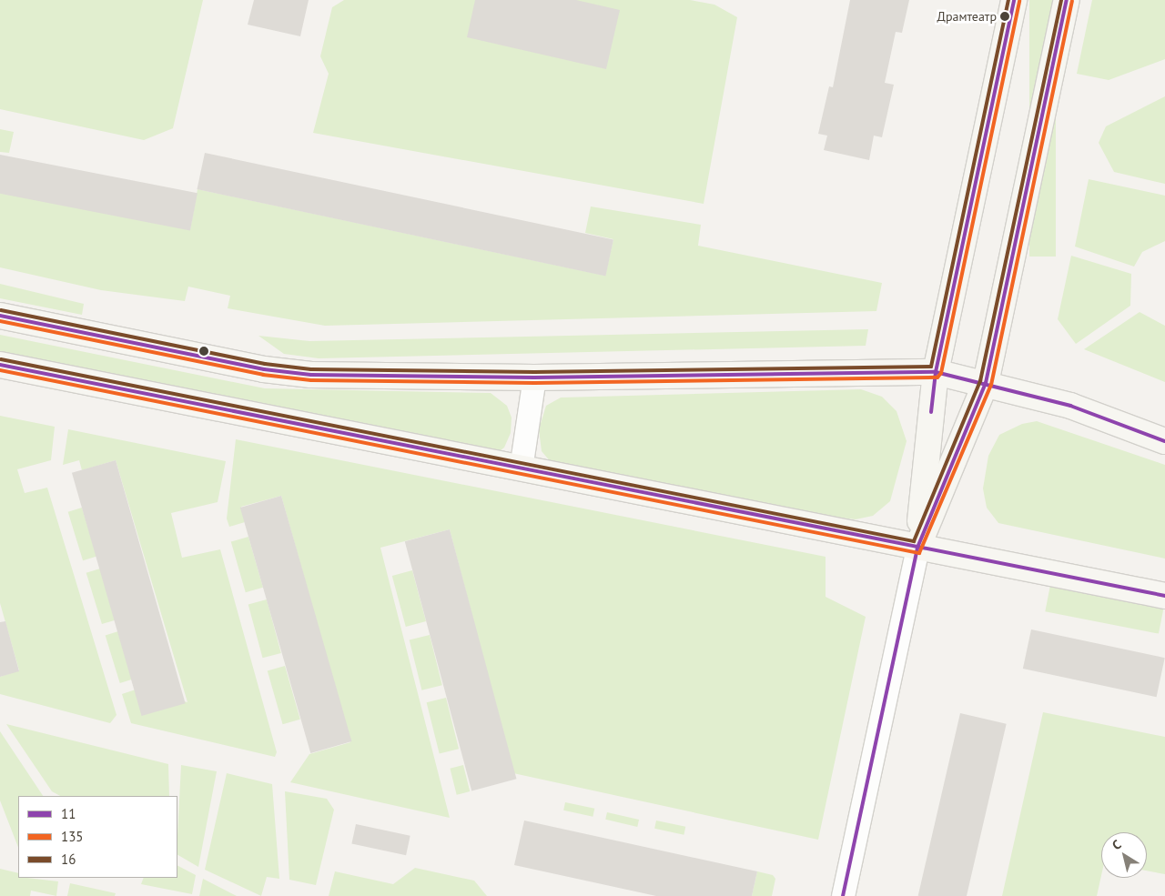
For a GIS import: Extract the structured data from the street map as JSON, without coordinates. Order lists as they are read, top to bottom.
{
  "places": ["Драмтеатр"],
  "lines": ["transit line 11", "transit line 16", "transit line 135"],
  "legend": ["11", "135", "16"],
  "north": "top left"
}
